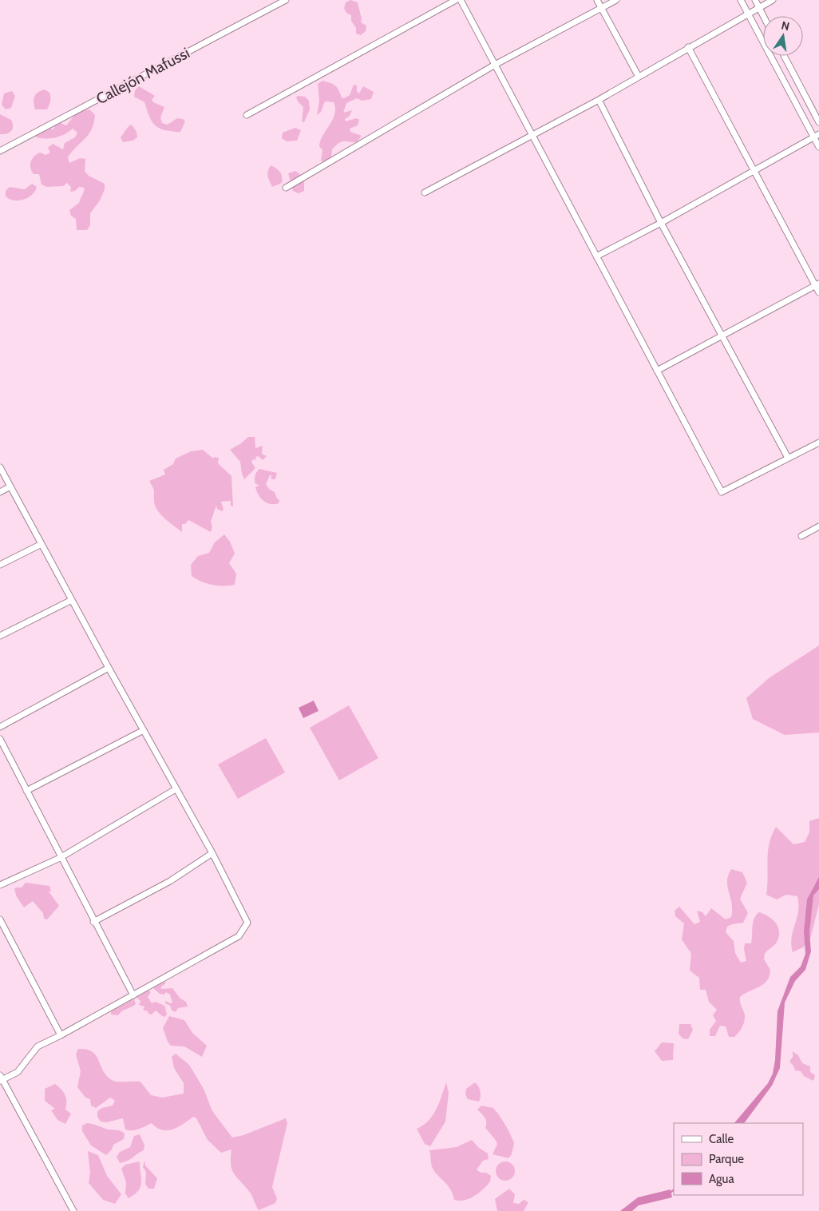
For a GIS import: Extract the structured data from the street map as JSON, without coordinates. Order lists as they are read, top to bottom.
{
  "streets": {
    "street": ["Callejón Mafussi"]
  },
  "legend": ["Calle", "Parque", "Agua"],
  "north": "top"
}
